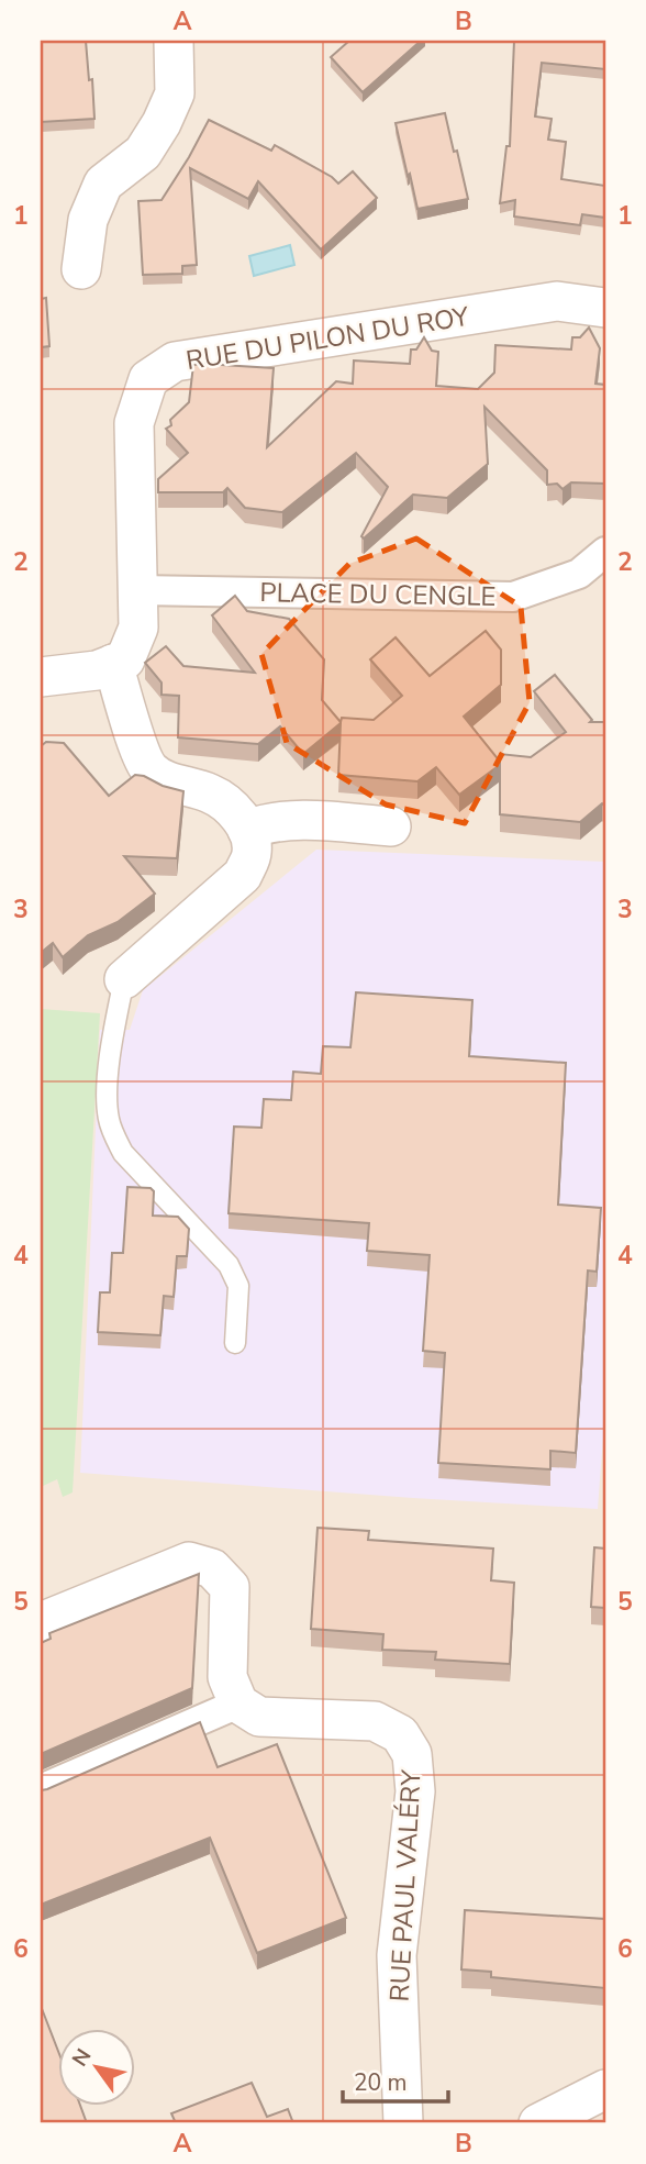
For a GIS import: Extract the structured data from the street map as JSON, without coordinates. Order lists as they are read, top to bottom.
{
  "streets": {
    "street": ["RUE DU PILON DU ROY", "PLACE DU CENGLE", "RUE PAUL VALÉRY"]
  },
  "crossings": [
    ["RUE DU PILON DU ROY", "PLACE DU CENGLE"]
  ],
  "scale_bar": "20 m",
  "north": "top left",
  "grid": {
    "columns": ["A", "B"],
    "rows": [
      "1",
      "2",
      "3",
      "4",
      "5",
      "6"
    ]
  }
}
